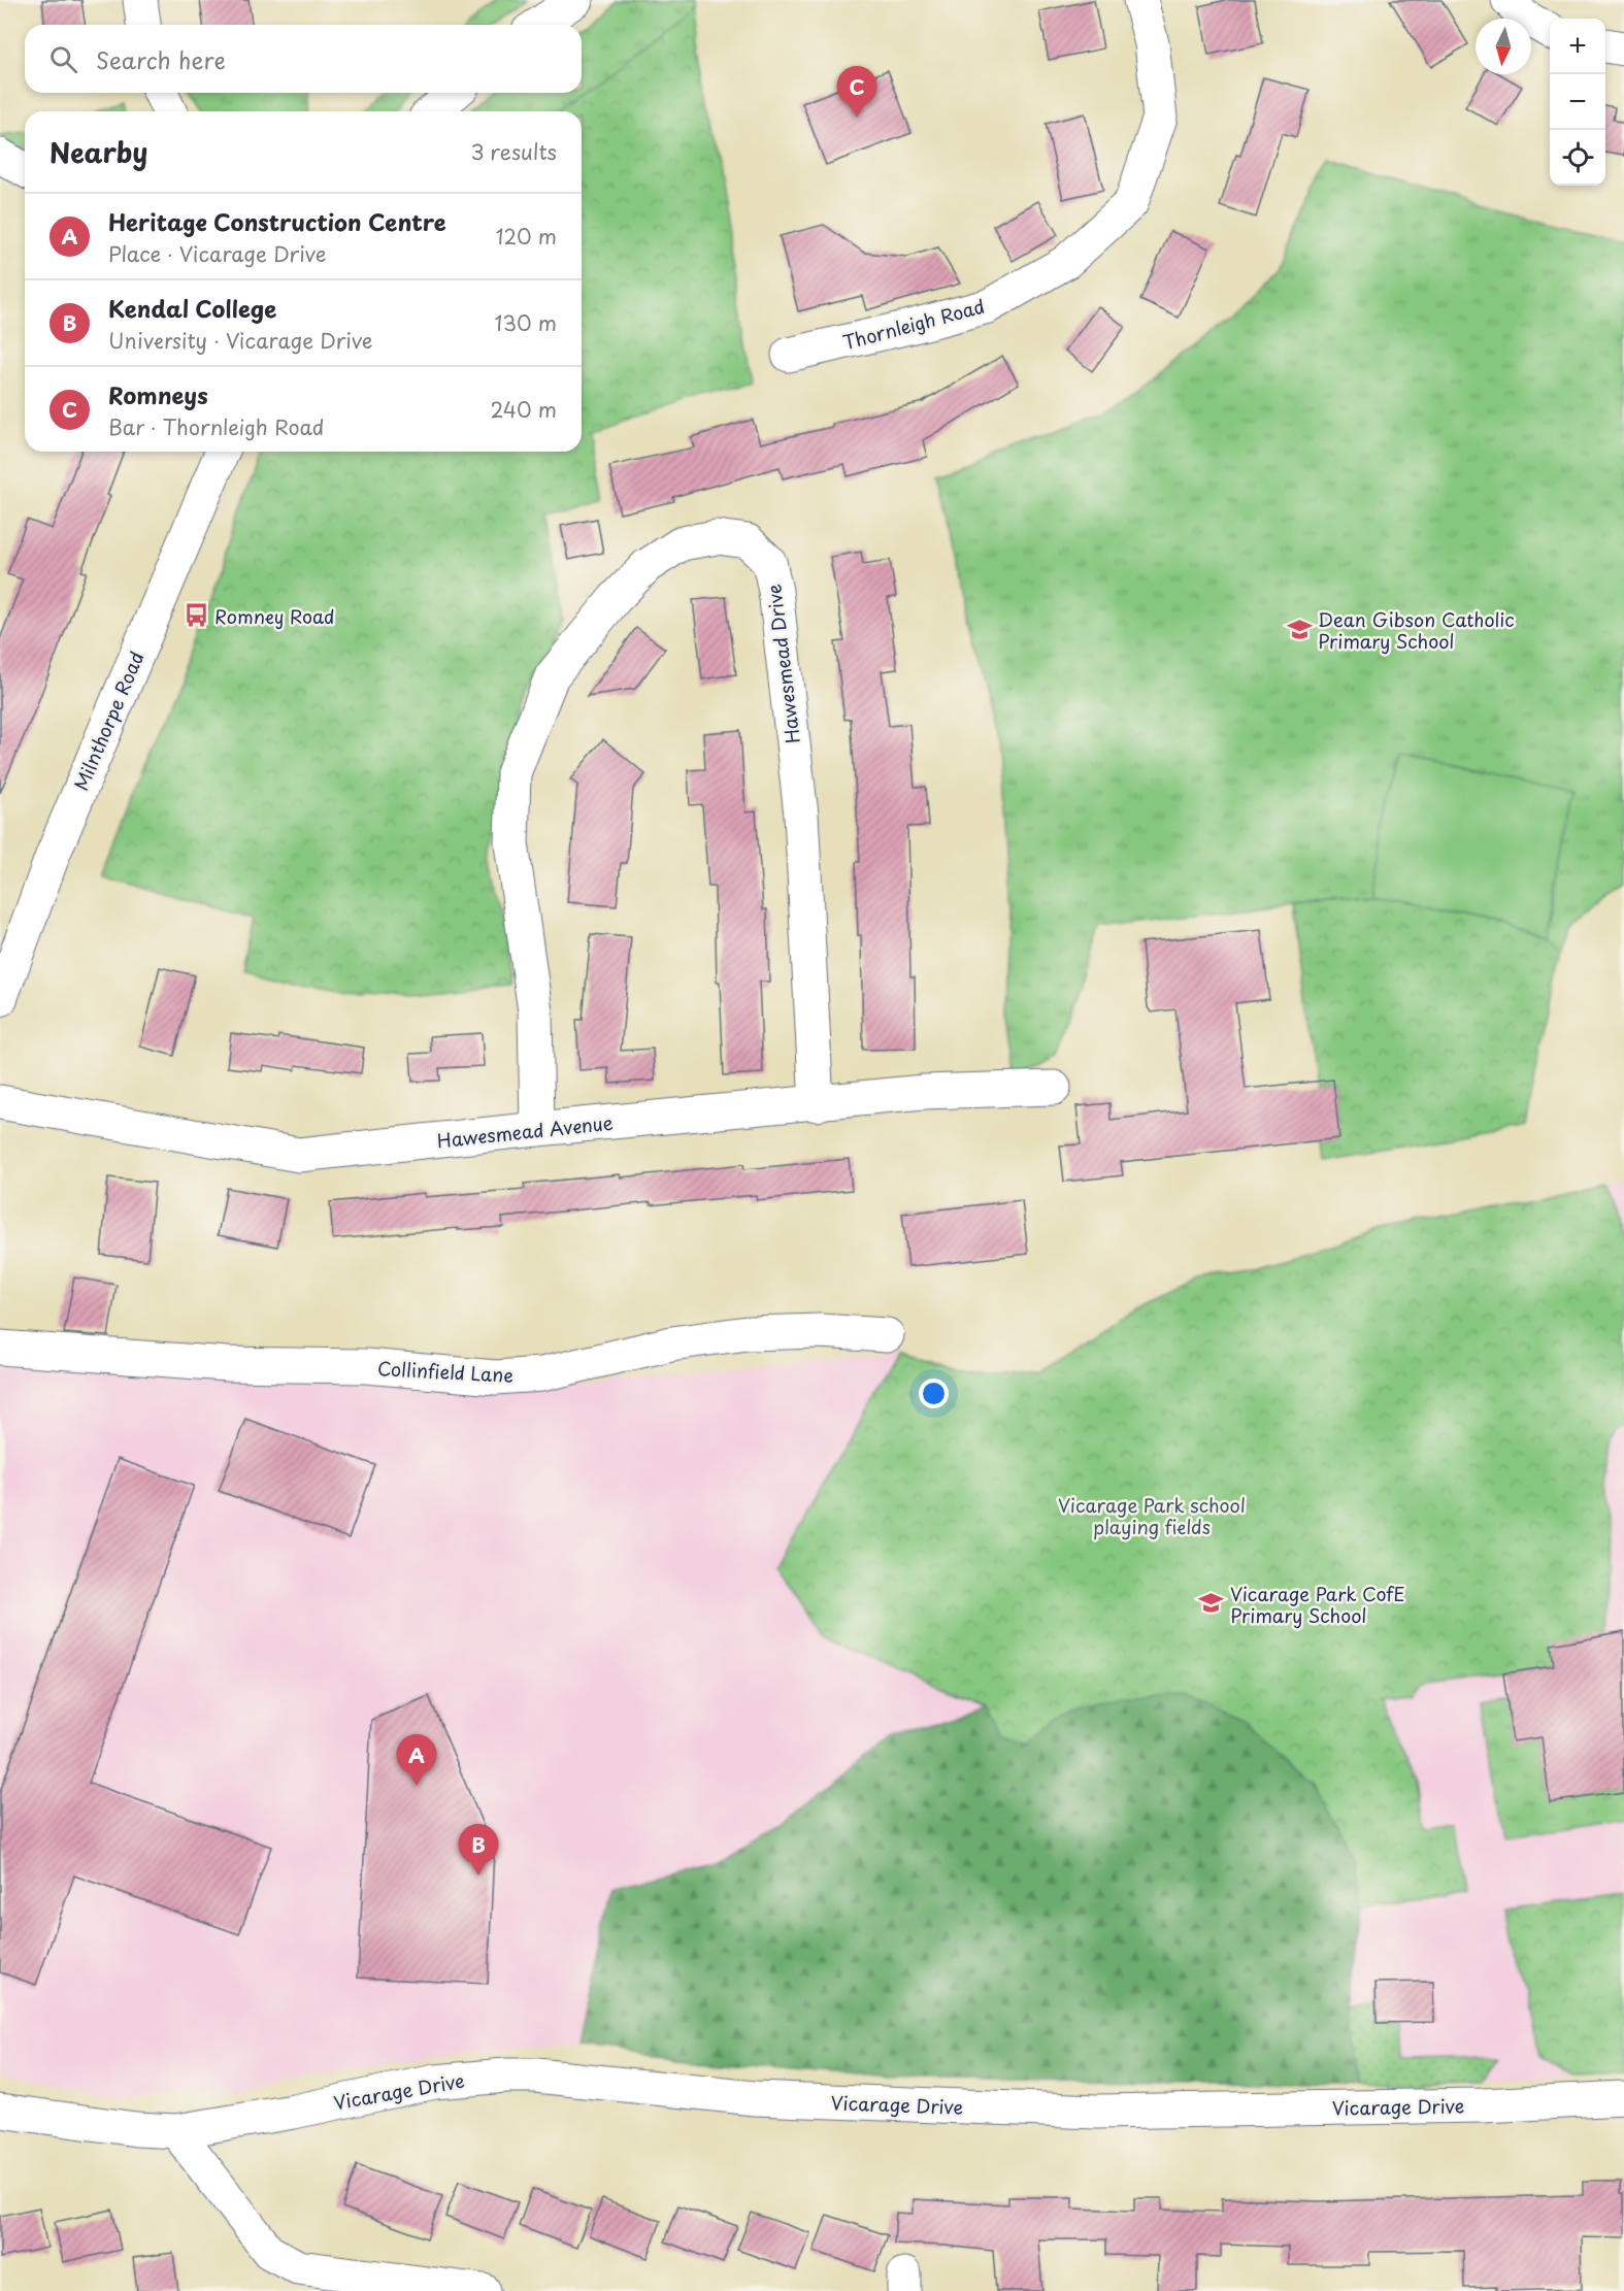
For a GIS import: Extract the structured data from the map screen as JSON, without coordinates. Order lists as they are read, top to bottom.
{
  "streets": {
    "main road": [
      "Thornleigh Road",
      "Hawesmead Drive",
      "Milnthorpe Road",
      "Hawesmead Avenue",
      "Collinfield Lane",
      "Vicarage Drive"
    ]
  },
  "crossings": [
    ["Hawesmead Drive", "Hawesmead Avenue"]
  ],
  "parks": ["Vicarage Park school playing fields"],
  "places": {
    "bus stop": ["Romney Road"],
    "school or university": ["Dean Gibson Catholic Primary School", "Vicarage Park CofE Primary School"]
  },
  "north": "bottom",
  "page": {
    "map_buttons": ["+", "−"],
    "search": "Search here",
    "pins": ["C", "A", "B"],
    "heading": ["Nearby", "3 results"],
    "list": [
      {
        "mark": "A",
        "name": "Heritage Construction Centre",
        "note": "Place · Vicarage Drive",
        "value": "120 m"
      },
      {
        "mark": "B",
        "name": "Kendal College",
        "note": "University · Vicarage Drive",
        "value": "130 m"
      },
      {
        "mark": "C",
        "name": "Romneys",
        "note": "Bar · Thornleigh Road",
        "value": "240 m"
      }
    ]
  }
}
